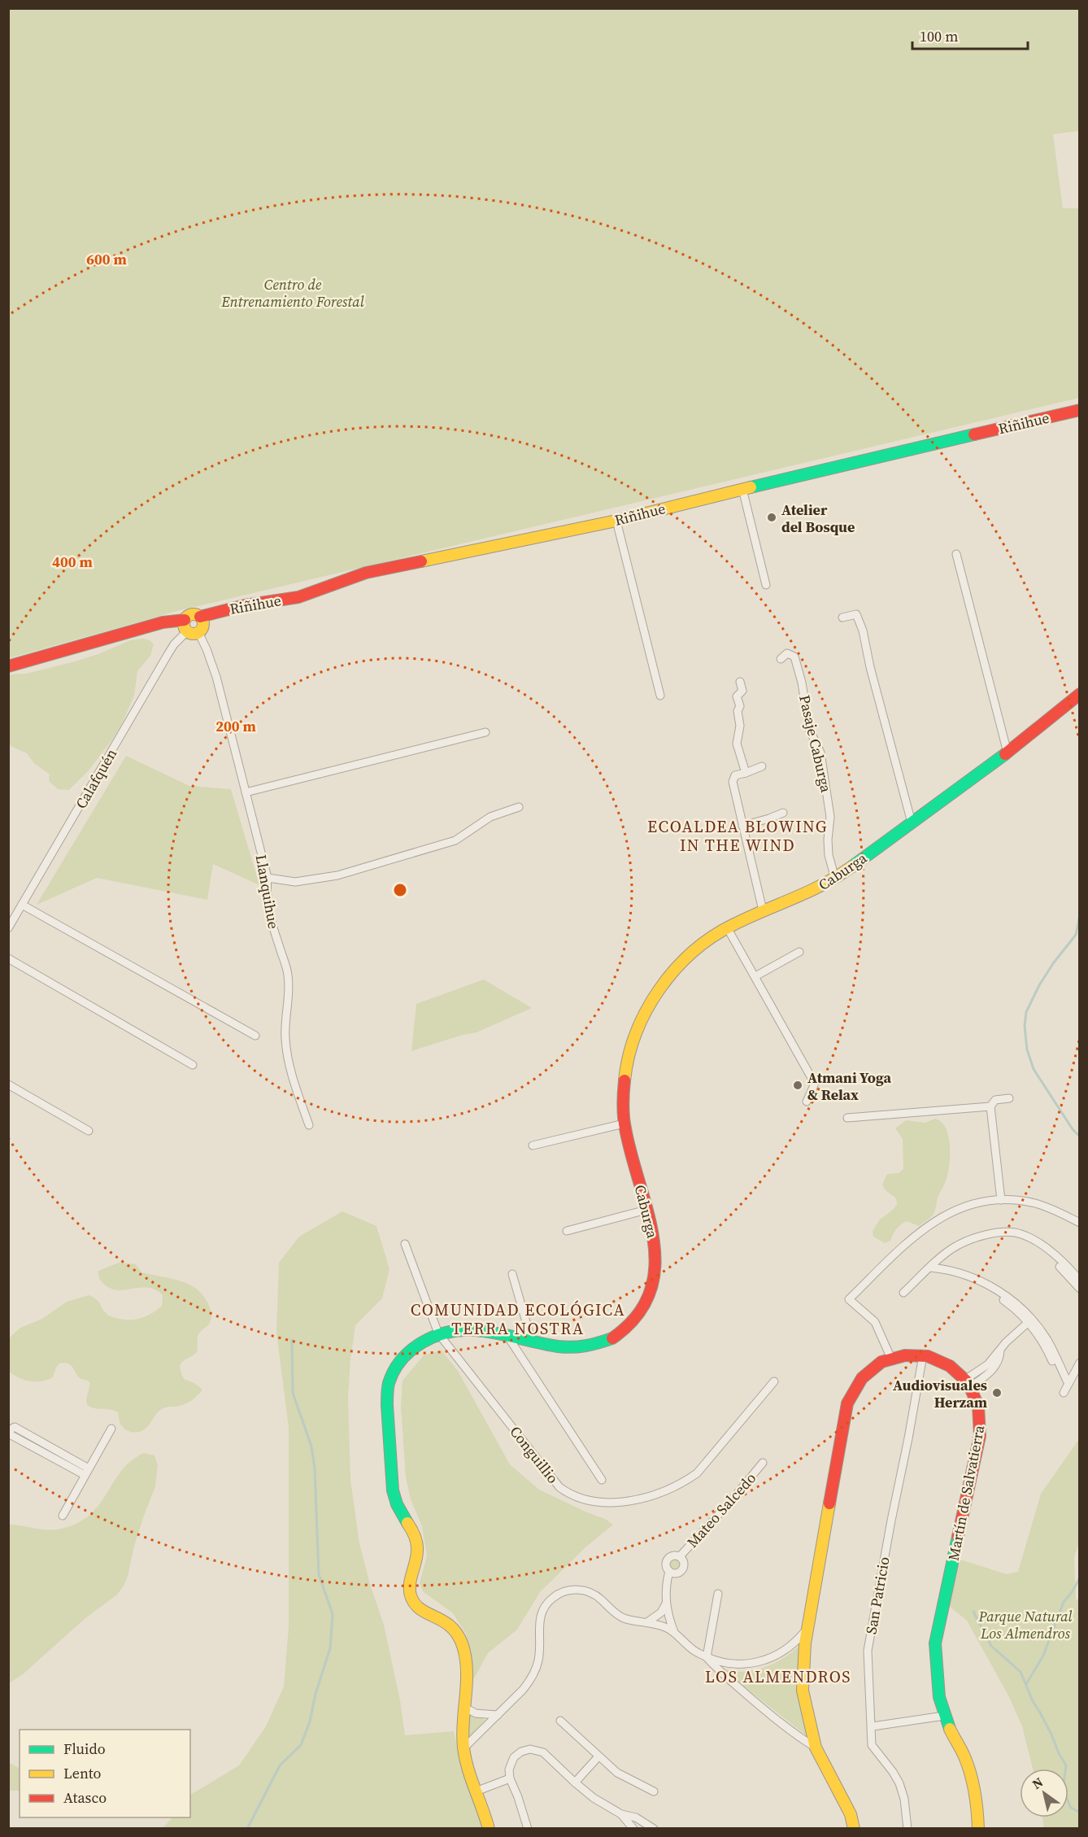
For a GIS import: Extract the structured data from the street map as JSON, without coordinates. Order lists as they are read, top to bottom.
{
  "streets": {
    "street": [
      "Riñihue",
      "Pasaje Caburga",
      "Calafquén",
      "Caburga",
      "Llanquihue",
      "Conguillio",
      "Martín de Salvatierra",
      "Mateo Salcedo",
      "San Patricio"
    ]
  },
  "crossings": [
    ["Riñihue", "Calafquén"],
    ["Riñihue", "Llanquihue"],
    ["Pasaje Caburga", "Caburga"],
    ["Calafquén", "Llanquihue"],
    ["Caburga", "Conguillio"],
    ["Martín de Salvatierra", "San Patricio"]
  ],
  "districts": ["ECOALDEA BLOWING IN THE WIND", "COMUNIDAD ECOLÓGICA TERRA NOSTRA", "LOS ALMENDROS"],
  "parks": ["Centro de Entrenamiento Forestal", "Parque Natural Los Almendros"],
  "places": ["Atelier del Bosque", "Atmani Yoga & Relax", "Audiovisuales Herzam"],
  "legend": ["Fluido", "Lento", "Atasco"],
  "scale_bar": "100 m",
  "north": "top left",
  "rings": ["600 m", "400 m", "200 m"]
}
